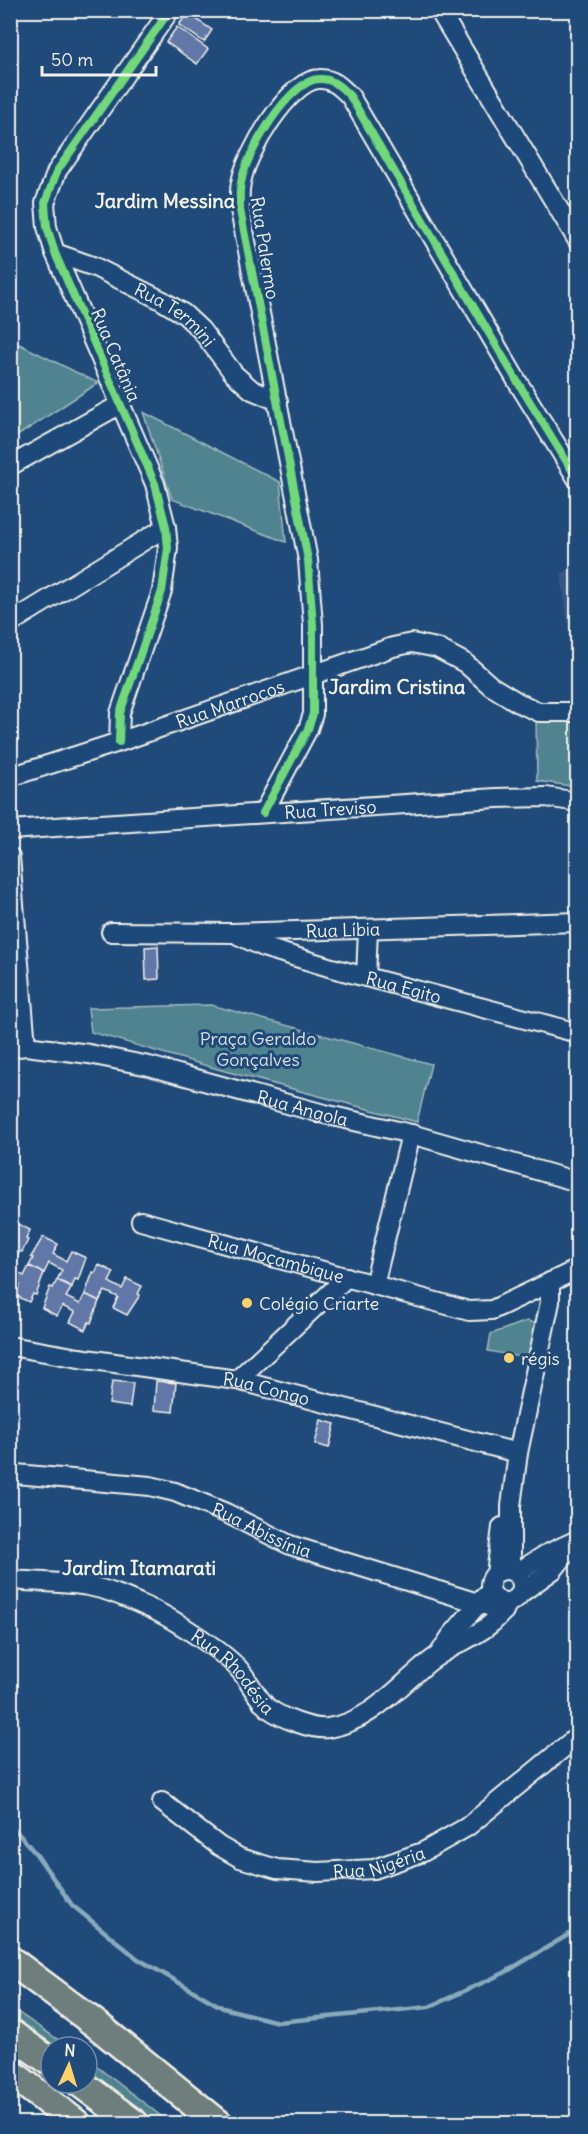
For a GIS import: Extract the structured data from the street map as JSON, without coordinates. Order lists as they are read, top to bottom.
{
  "streets": {
    "street": [
      "Rua Palermo",
      "Rua Termini",
      "Rua Catânia",
      "Rua Marrocos",
      "Rua Treviso",
      "Rua Líbia",
      "Rua Egito",
      "Rua Angola",
      "Rua Moçambique",
      "Rua Congo",
      "Rua Abissínia",
      "Rua Rhodésia",
      "Rua Nigéria"
    ]
  },
  "crossings": [
    ["Rua Palermo", "Rua Termini"],
    ["Rua Palermo", "Rua Marrocos"],
    ["Rua Palermo", "Rua Treviso"],
    ["Rua Termini", "Rua Catânia"],
    ["Rua Catânia", "Rua Marrocos"],
    ["Rua Líbia", "Rua Egito"]
  ],
  "districts": ["Jardim Messina", "Jardim Cristina", "Jardim Itamarati"],
  "parks": ["Praça Geraldo Gonçalves"],
  "places": ["Colégio Criarte", "régis"],
  "scale_bar": "50 m",
  "north": "top"
}
